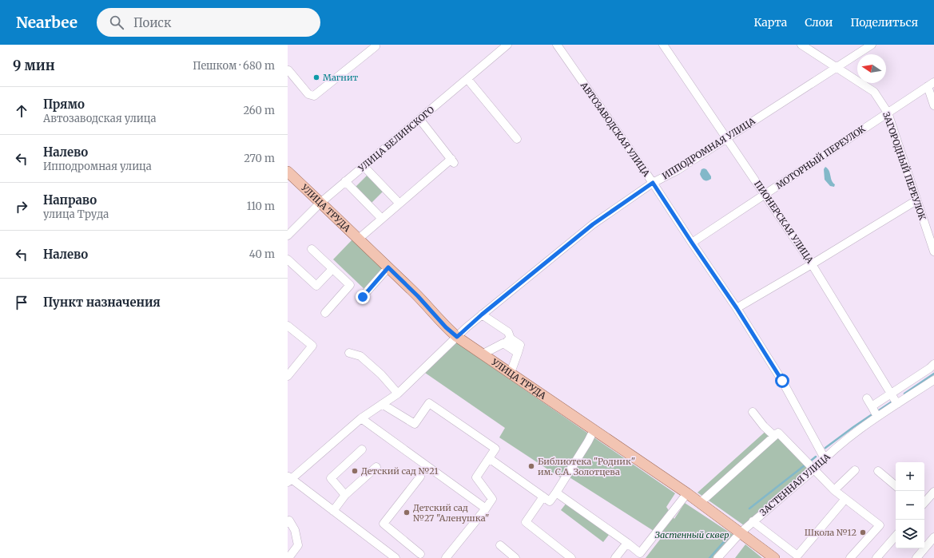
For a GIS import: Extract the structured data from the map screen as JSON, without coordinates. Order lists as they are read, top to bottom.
{
  "streets": {
    "main road": ["УЛИЦА ТРУДА"],
    "street": [
      "АВТОЗАВОДСКАЯ УЛИЦА",
      "УЛИЦА БЕЛИНСКОГО",
      "ИППОДРОМНАЯ УЛИЦА",
      "МОТОРНЫЙ ПЕРЕУЛОК",
      "ЗАГОРОДНЫЙ ПЕРЕУЛОК",
      "ПИОНЕРСКАЯ УЛИЦА",
      "ЗАСТЕННАЯ УЛИЦА"
    ]
  },
  "crossings": [
    ["АВТОЗАВОДСКАЯ УЛИЦА", "ИППОДРОМНАЯ УЛИЦА"],
    ["АВТОЗАВОДСКАЯ УЛИЦА", "МОТОРНЫЙ ПЕРЕУЛОК"],
    ["АВТОЗАВОДСКАЯ УЛИЦА", "ЗАСТЕННАЯ УЛИЦА"],
    ["УЛИЦА БЕЛИНСКОГО", "УЛИЦА ТРУДА"],
    ["ИППОДРОМНАЯ УЛИЦА", "ЗАГОРОДНЫЙ ПЕРЕУЛОК"],
    ["ИППОДРОМНАЯ УЛИЦА", "УЛИЦА ТРУДА"],
    ["ИППОДРОМНАЯ УЛИЦА", "ПИОНЕРСКАЯ УЛИЦА"],
    ["МОТОРНЫЙ ПЕРЕУЛОК", "ЗАГОРОДНЫЙ ПЕРЕУЛОК"],
    ["МОТОРНЫЙ ПЕРЕУЛОК", "ПИОНЕРСКАЯ УЛИЦА"],
    ["УЛИЦА ТРУДА", "ЗАСТЕННАЯ УЛИЦА"],
    ["ПИОНЕРСКАЯ УЛИЦА", "ЗАСТЕННАЯ УЛИЦА"]
  ],
  "parks": ["Застенный сквер"],
  "places": [
    "Магнит",
    "Библиотека \"Родник\" им. С.А. Золотцева",
    "Детский сад №21",
    "Детский сад №27 \"Аленушка\"",
    "Школа №12"
  ],
  "north": "left",
  "page": {
    "header": "Nearbee",
    "search": "Поиск",
    "nav": ["Карта", "Слои", "Поделиться"],
    "heading": ["9 мин", "Пешком · 680 m"],
    "list": [
      ["Прямо", "Автозаводская улица", "260 m"],
      ["Налево", "Ипподромная улица", "270 m"],
      ["Направо", "улица Труда", "110 m"],
      ["Налево", "40 m"],
      "Пункт назначения"
    ],
    "map_buttons": ["+", "−"]
  }
}
